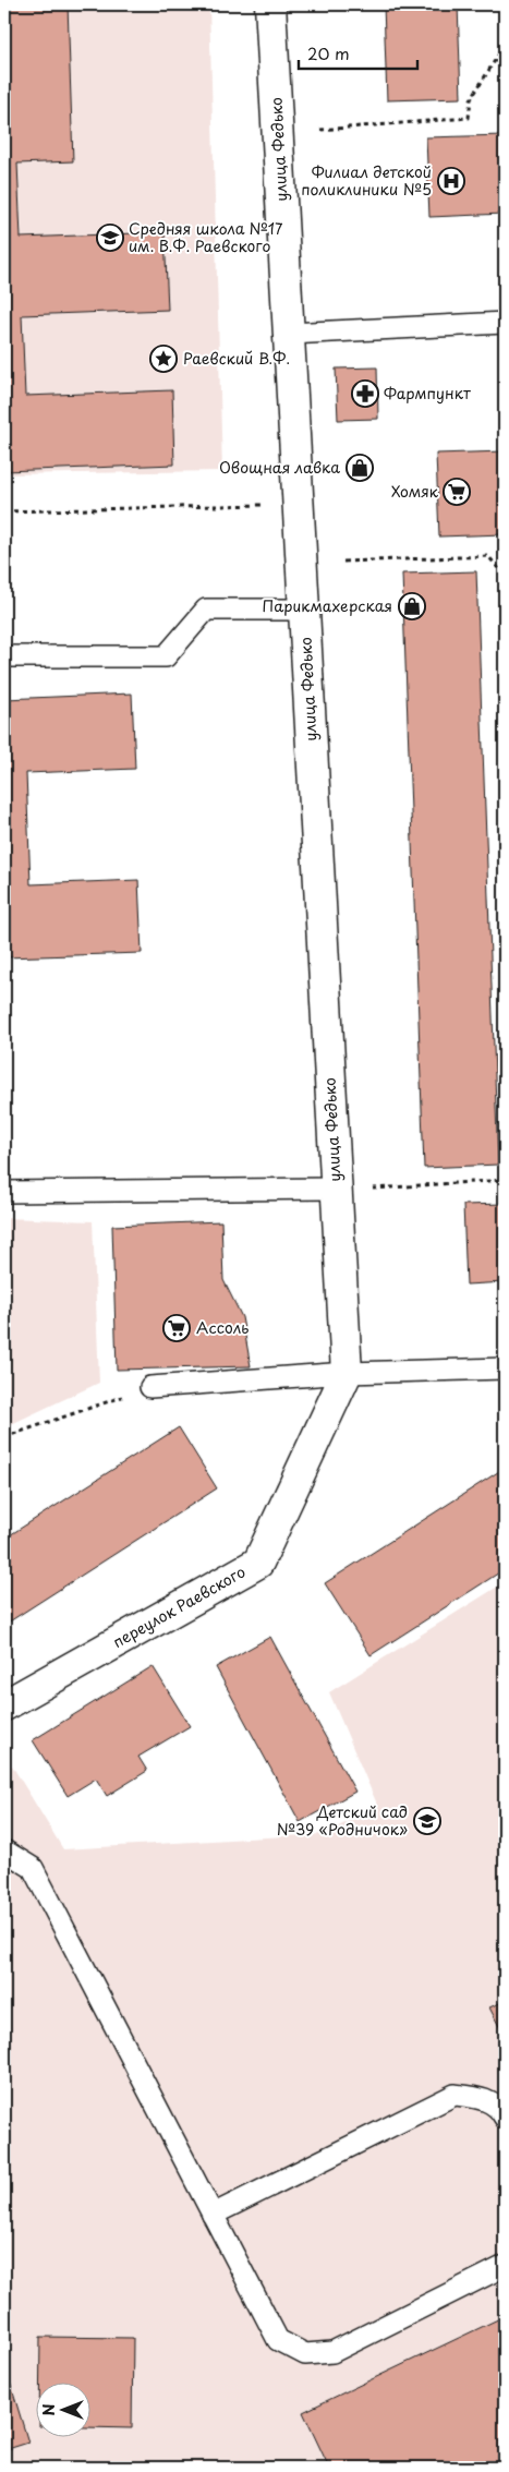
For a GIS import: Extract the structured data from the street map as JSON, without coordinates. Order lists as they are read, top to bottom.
{
  "streets": {
    "street": ["улица Федько", "переулок Раевского"]
  },
  "crossings": [
    ["улица Федько", "переулок Раевского"]
  ],
  "places": {
    "hospital": ["Филиал детской поликлиники №5"],
    "school or university": ["Средняя школа №17 им. В.Ф. Раевского", "Детский сад №39 «Родничок»"],
    "place": ["Раевский В.Ф."],
    "pharmacy": ["Фармпункт"],
    "shop": ["Овощная лавка", "Парикмахерская"],
    "supermarket": ["Хомяк", "Ассоль"]
  },
  "scale_bar": "20 m",
  "north": "left"
}
